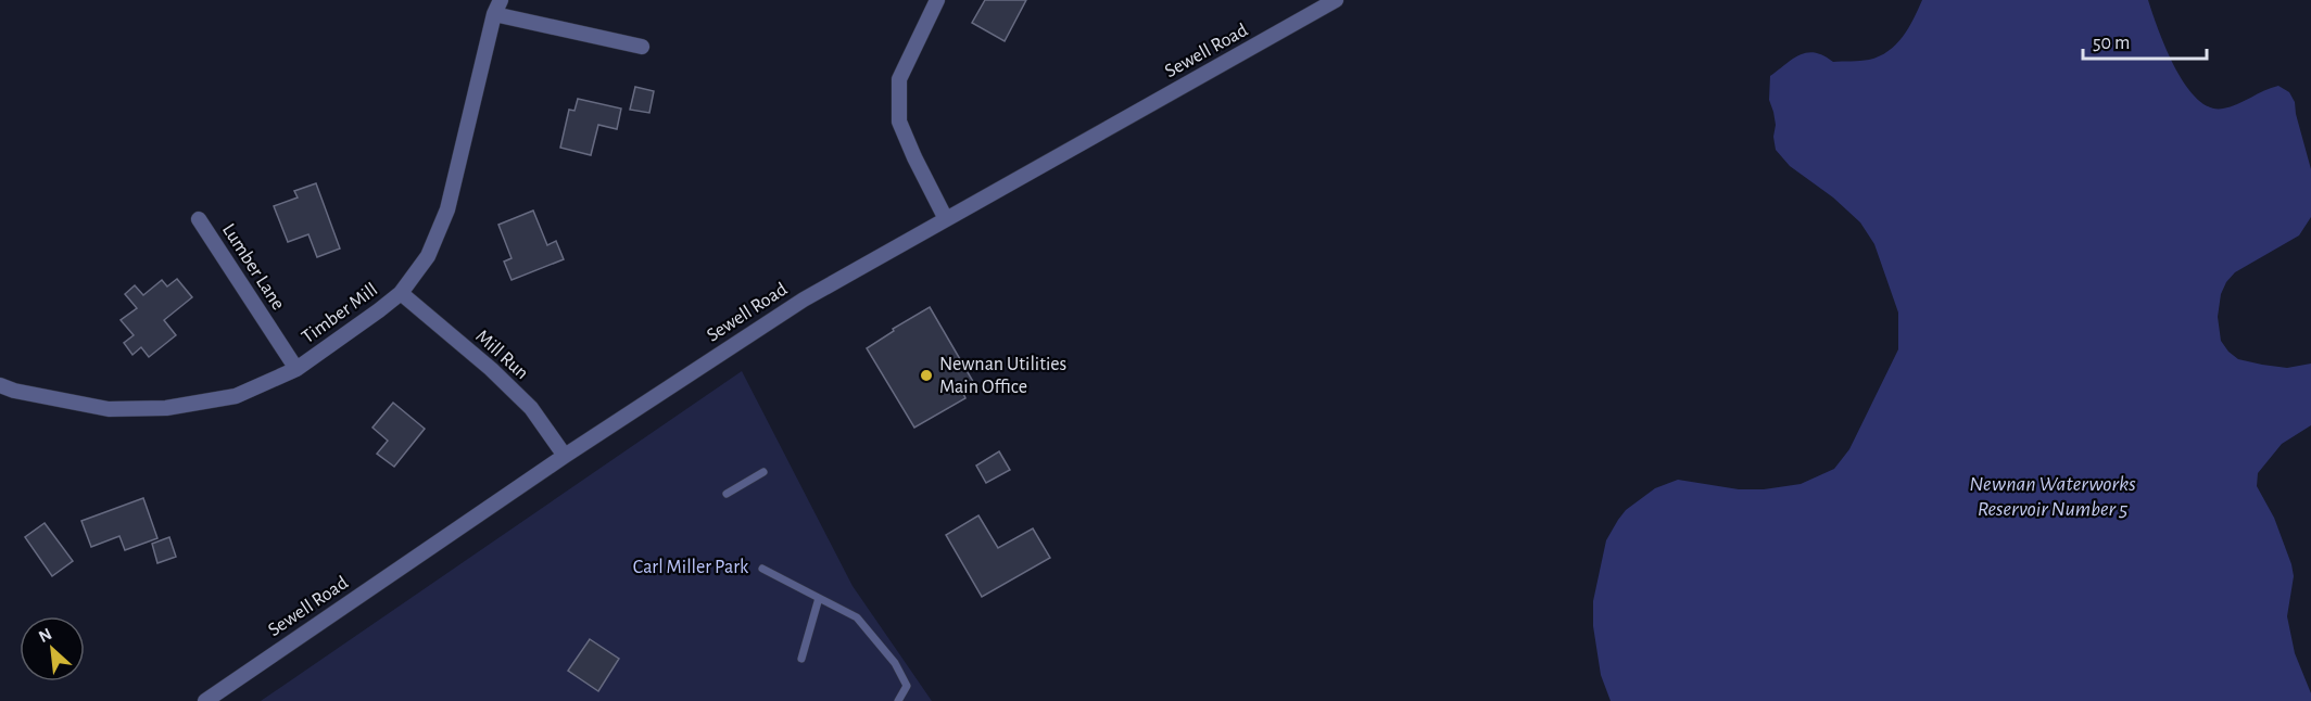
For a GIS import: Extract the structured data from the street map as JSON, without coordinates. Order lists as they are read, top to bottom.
{
  "streets": {
    "street": [
      "Sewell Road",
      "Lumber Lane",
      "Timber Mill",
      "Mill Run"
    ]
  },
  "crossings": [
    ["Sewell Road", "Mill Run"],
    ["Lumber Lane", "Timber Mill"],
    ["Timber Mill", "Mill Run"]
  ],
  "water": ["Newnan Waterworks Reservoir Number 5"],
  "parks": ["Carl Miller Park"],
  "places": ["Newnan Utilities Main Office"],
  "scale_bar": "50 m",
  "north": "top left"
}
